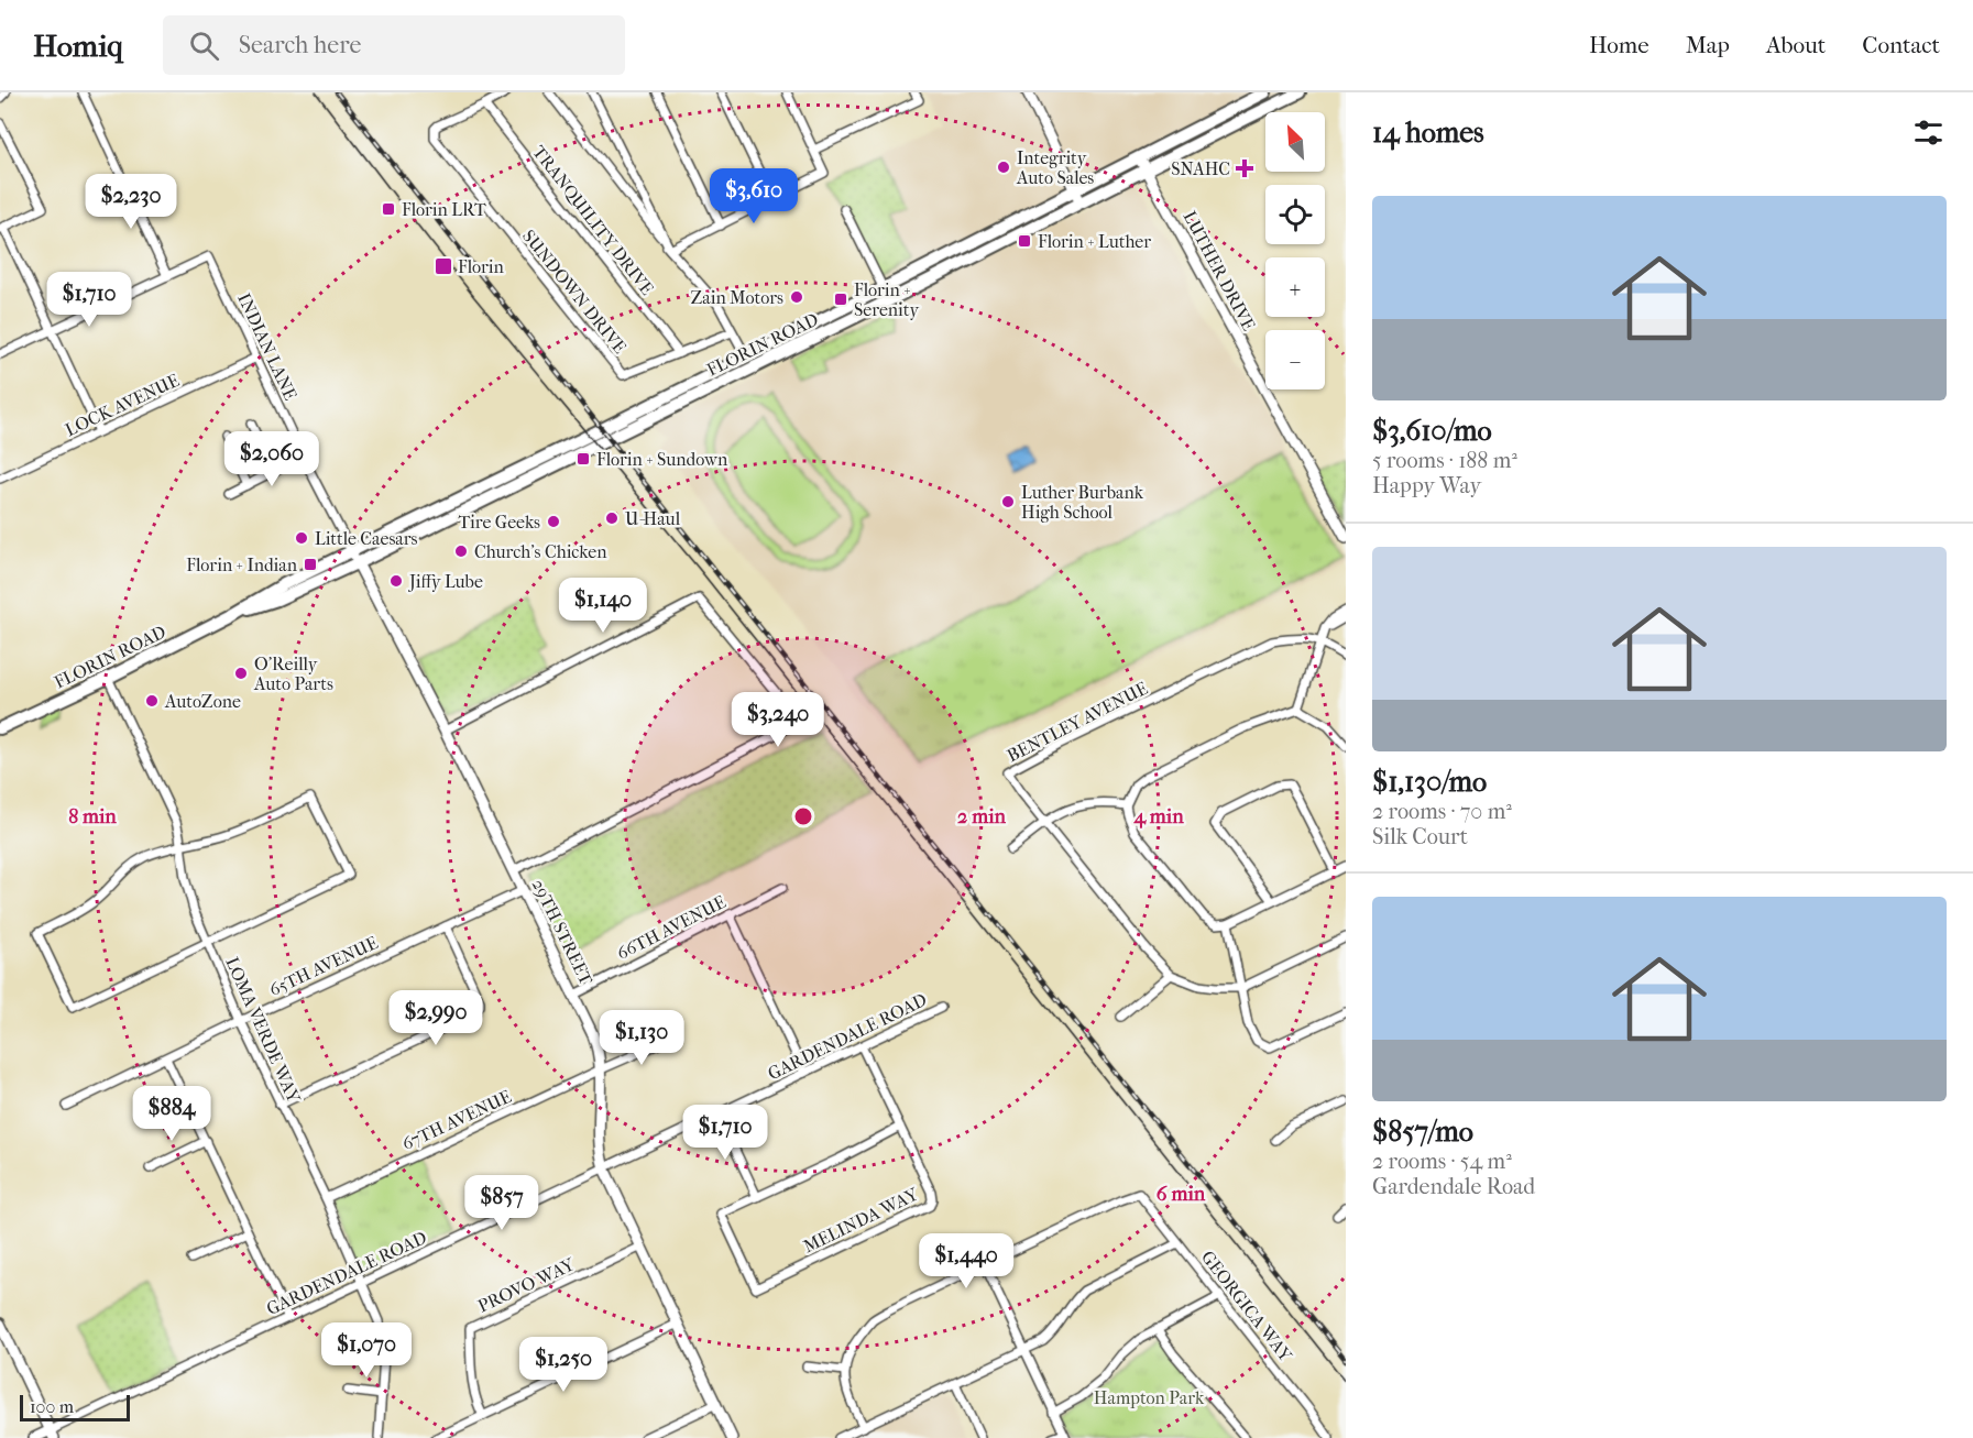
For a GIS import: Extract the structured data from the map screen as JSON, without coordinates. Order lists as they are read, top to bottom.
{
  "streets": {
    "main road": ["FLORIN ROAD"],
    "street": [
      "TRANQUILITY DRIVE",
      "LUTHER DRIVE",
      "SUNDOWN DRIVE",
      "INDIAN LANE",
      "LOCK AVENUE",
      "BENTLEY AVENUE",
      "66TH AVENUE",
      "29TH STREET",
      "65TH AVENUE",
      "LOMA VERDE WAY",
      "GARDENDALE ROAD",
      "67TH AVENUE",
      "MELINDA WAY",
      "PROVO WAY",
      "GEORGICA WAY"
    ]
  },
  "crossings": [
    ["TRANQUILITY DRIVE", "SUNDOWN DRIVE"],
    ["LUTHER DRIVE", "FLORIN ROAD"],
    ["FLORIN ROAD", "INDIAN LANE"],
    ["FLORIN ROAD", "29TH STREET"],
    ["FLORIN ROAD", "LOMA VERDE WAY"],
    ["INDIAN LANE", "LOCK AVENUE"],
    ["INDIAN LANE", "29TH STREET"],
    ["66TH AVENUE", "29TH STREET"],
    ["29TH STREET", "65TH AVENUE"],
    ["29TH STREET", "GARDENDALE ROAD"],
    ["29TH STREET", "67TH AVENUE"],
    ["29TH STREET", "PROVO WAY"],
    ["65TH AVENUE", "LOMA VERDE WAY"],
    ["LOMA VERDE WAY", "GARDENDALE ROAD"],
    ["LOMA VERDE WAY", "67TH AVENUE"],
    ["GARDENDALE ROAD", "MELINDA WAY"]
  ],
  "parks": ["Hampton Park"],
  "places": {
    "other": [
      "Integrity Auto Sales",
      "Zain Motors",
      "Luther Burbank High School",
      "U-Haul",
      "Tire Geeks",
      "Little Caesars",
      "Church's Chicken",
      "Jiffy Lube",
      "O'Reilly Auto Parts",
      "AutoZone"
    ],
    "health": ["SNAHC"],
    "transit": [
      "Florin LRT",
      "Florin + Luther",
      "Florin",
      "Florin + Serenity",
      "Florin + Sundown",
      "Florin + Indian"
    ]
  },
  "scale_bar": "100 m",
  "north": "top left",
  "page": {
    "header": "Homiq",
    "search": "Search here",
    "nav": [
      "Home",
      "Map",
      "About",
      "Contact"
    ],
    "heading": "14 homes",
    "map_buttons": ["+", "−"],
    "price": [
      "$3,610",
      "$2,230",
      "$1,710",
      "$2,060",
      "$1,140",
      "$3,240",
      "$2,990",
      "$1,130",
      "$884",
      "$1,710",
      "$857",
      "$1,440",
      "$1,070",
      "$1,250"
    ],
    "list": [
      {
        "name": "$3,610/mo",
        "note": "5 rooms · 188 m² · Happy Way"
      },
      {
        "name": "$1,130/mo",
        "note": "2 rooms · 70 m² · Silk Court"
      },
      {
        "name": "$857/mo",
        "note": "2 rooms · 54 m² · Gardendale Road"
      }
    ],
    "scale": "100 m"
  },
  "rings": [
    "2 min",
    "4 min",
    "8 min",
    "6 min"
  ]
}
